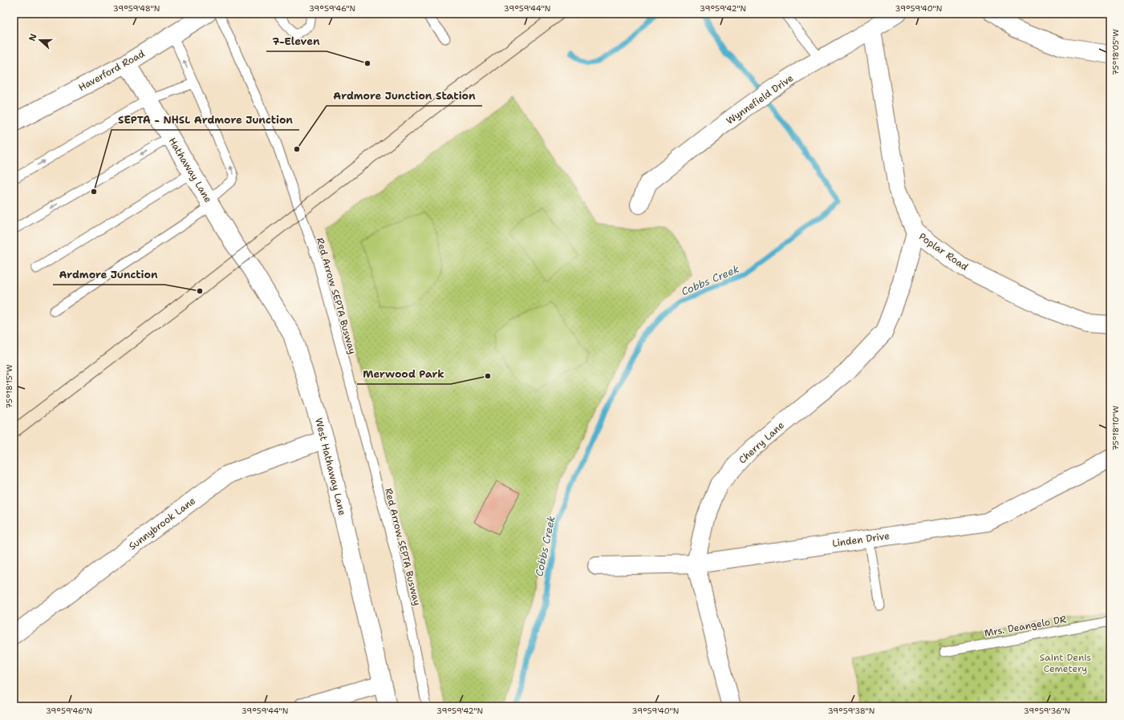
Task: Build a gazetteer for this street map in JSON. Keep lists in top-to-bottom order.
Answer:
{
  "streets": {
    "street": [
      "Haverford Road",
      "Wynnefield Drive",
      "Hathaway Lane",
      "Poplar Road",
      "Cherry Lane",
      "West Hathaway Lane",
      "Sunnybrook Lane",
      "Linden Drive"
    ],
    "lane": ["Red Arrow SEPTA Busway", "Mrs. Deangelo DR"]
  },
  "crossings": [
    ["Haverford Road", "Hathaway Lane"],
    ["Wynnefield Drive", "Poplar Road"],
    ["Hathaway Lane", "West Hathaway Lane"],
    ["Poplar Road", "Cherry Lane"],
    ["Cherry Lane", "Linden Drive"],
    ["West Hathaway Lane", "Sunnybrook Lane"]
  ],
  "water": ["Cobbs Creek"],
  "parks": ["Saint Denis Cemetery"],
  "places": [
    "7-Eleven",
    "Ardmore Junction Station",
    "SEPTA - NHSL Ardmore Junction",
    "Ardmore Junction",
    "Merwood Park"
  ],
  "north": "left",
  "coordinates": [
    "39°59'48\"N",
    "39°59'46\"N",
    "39°59'44\"N",
    "39°59'42\"N",
    "39°59'40\"N",
    "75°18'05\"W",
    "75°18'15\"W",
    "75°18'10\"W",
    "39°59'38\"N",
    "39°59'36\"N"
  ]
}
